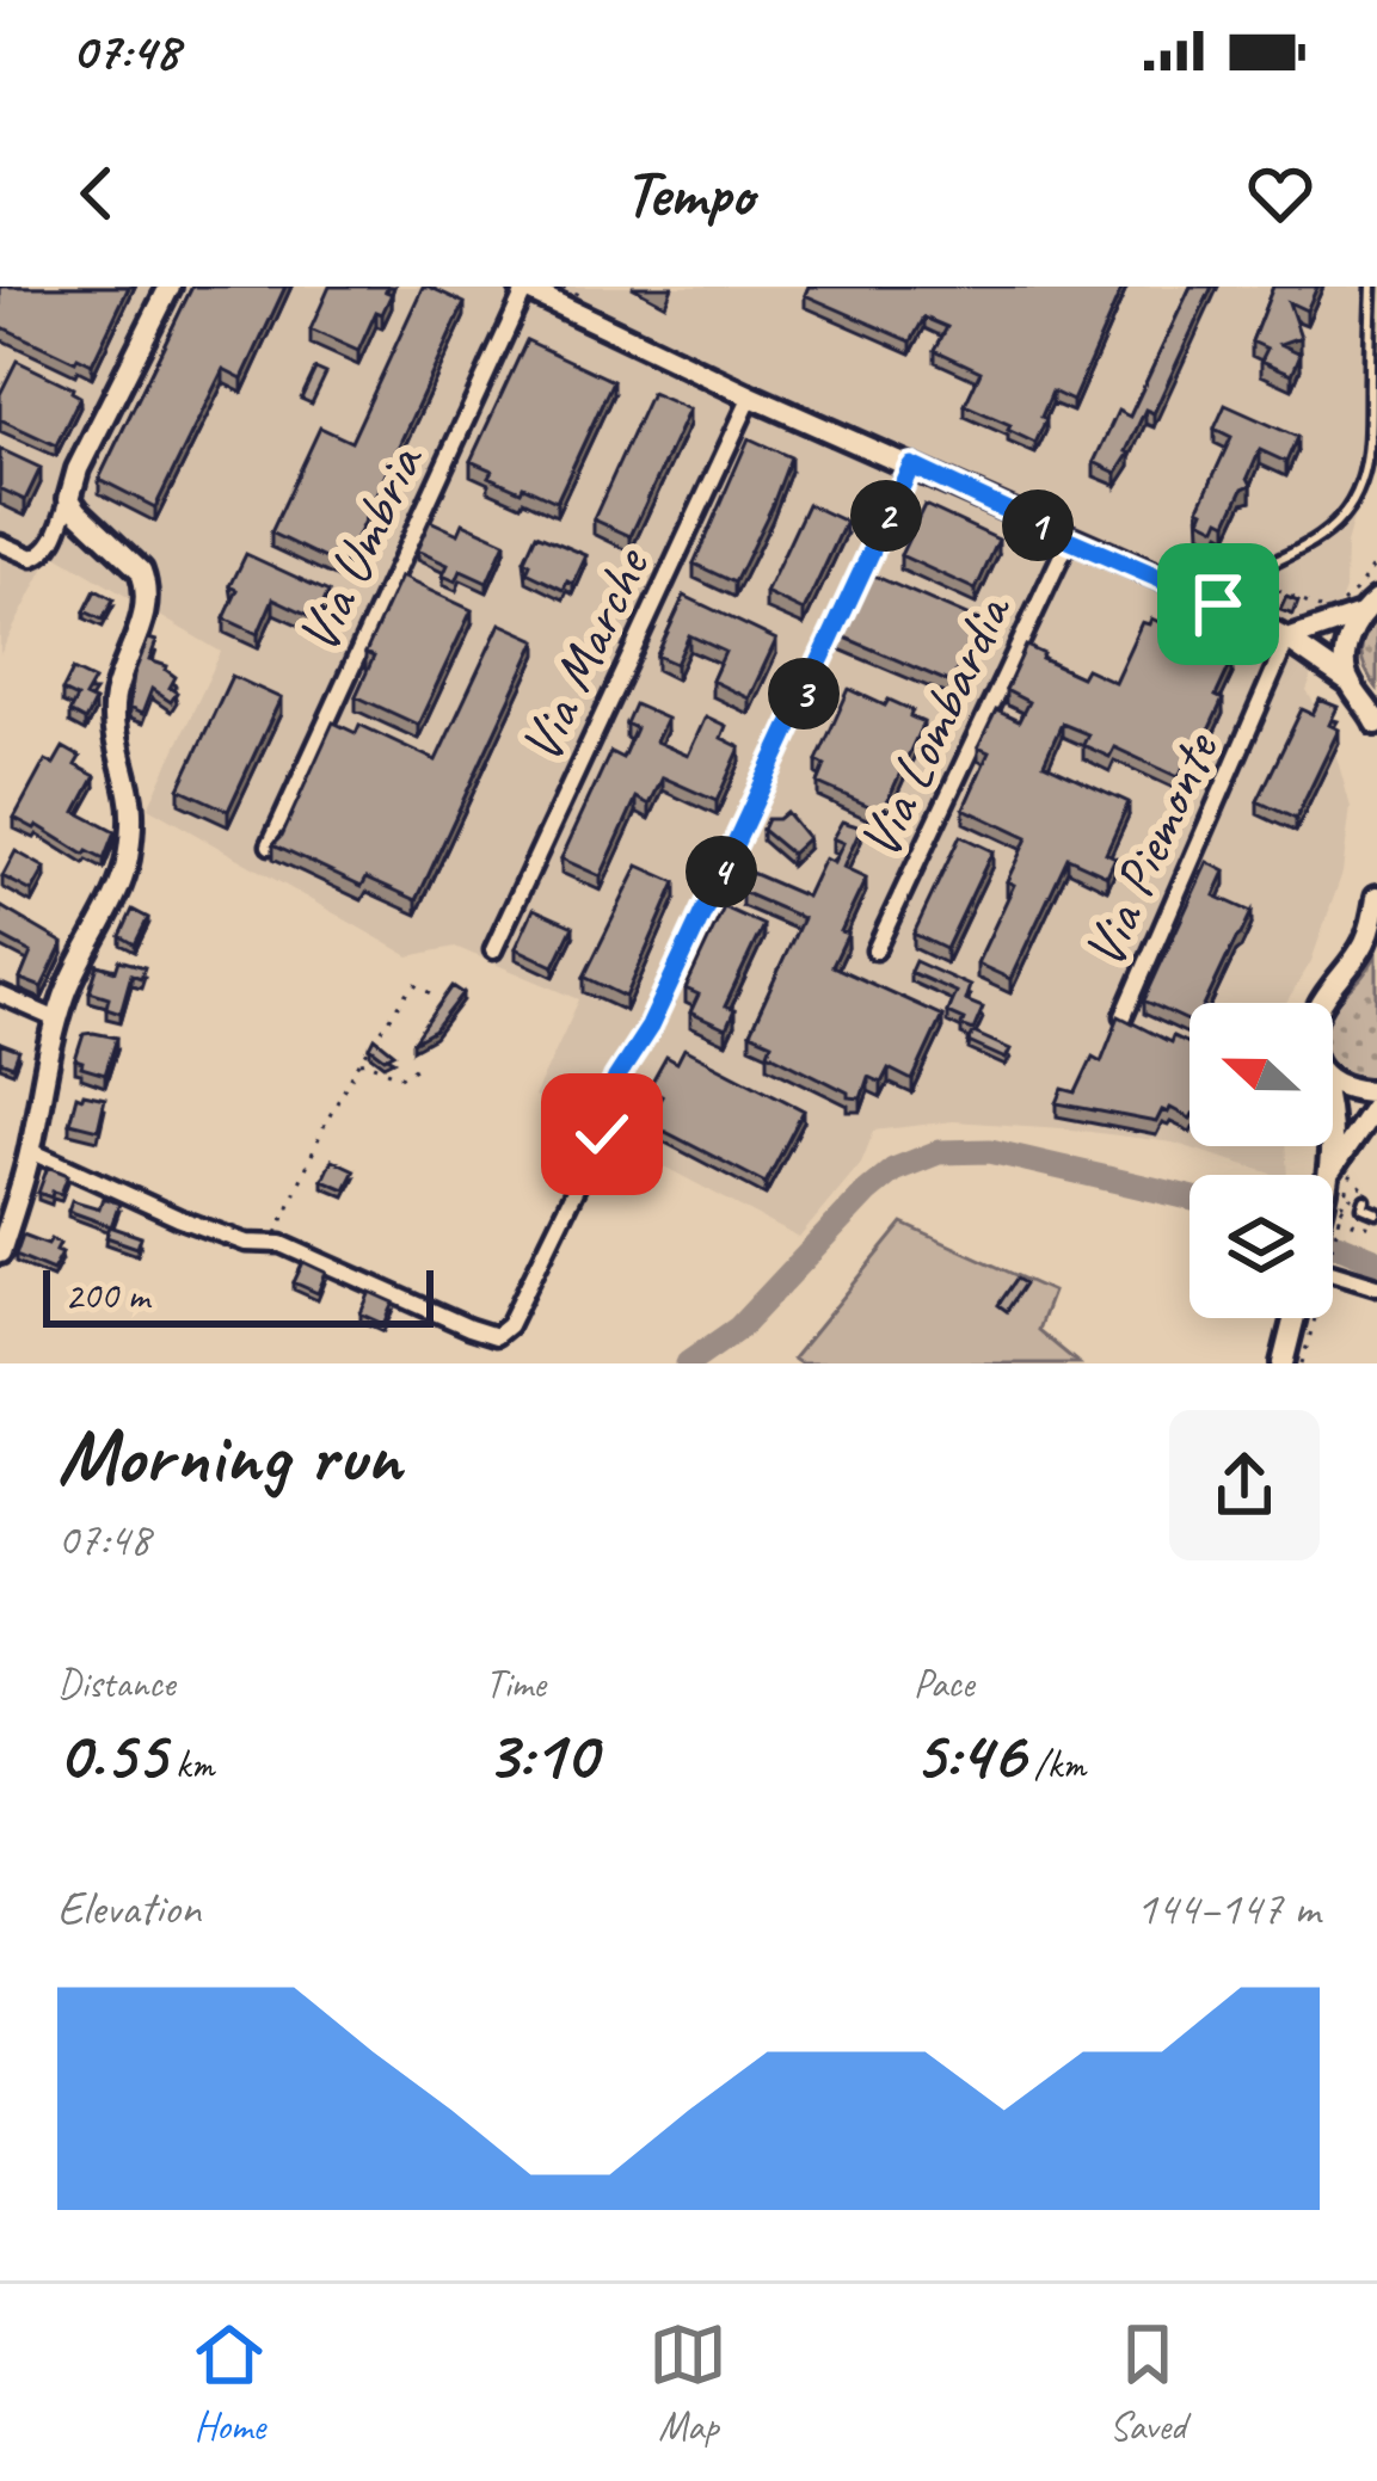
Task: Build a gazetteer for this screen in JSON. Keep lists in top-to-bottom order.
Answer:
{
  "streets": {
    "street": [
      "Via Umbria",
      "Via Marche",
      "Via Lombardia",
      "Via Piemonte"
    ]
  },
  "scale_bar": "200 m",
  "north": "left",
  "page": {
    "status": "07:48",
    "header": "Tempo",
    "pins": [
      "2",
      "1",
      "3",
      "4"
    ],
    "scale": "200 m",
    "heading": ["Morning run", "07:48"],
    "stats": [
      ["Distance", "0.55 km"],
      ["Time", "3:10"],
      ["Pace", "5:46 /km"]
    ],
    "chart": ["Elevation", "144–147 m"],
    "tabs": ["Home", "Map", "Saved"]
  }
}
